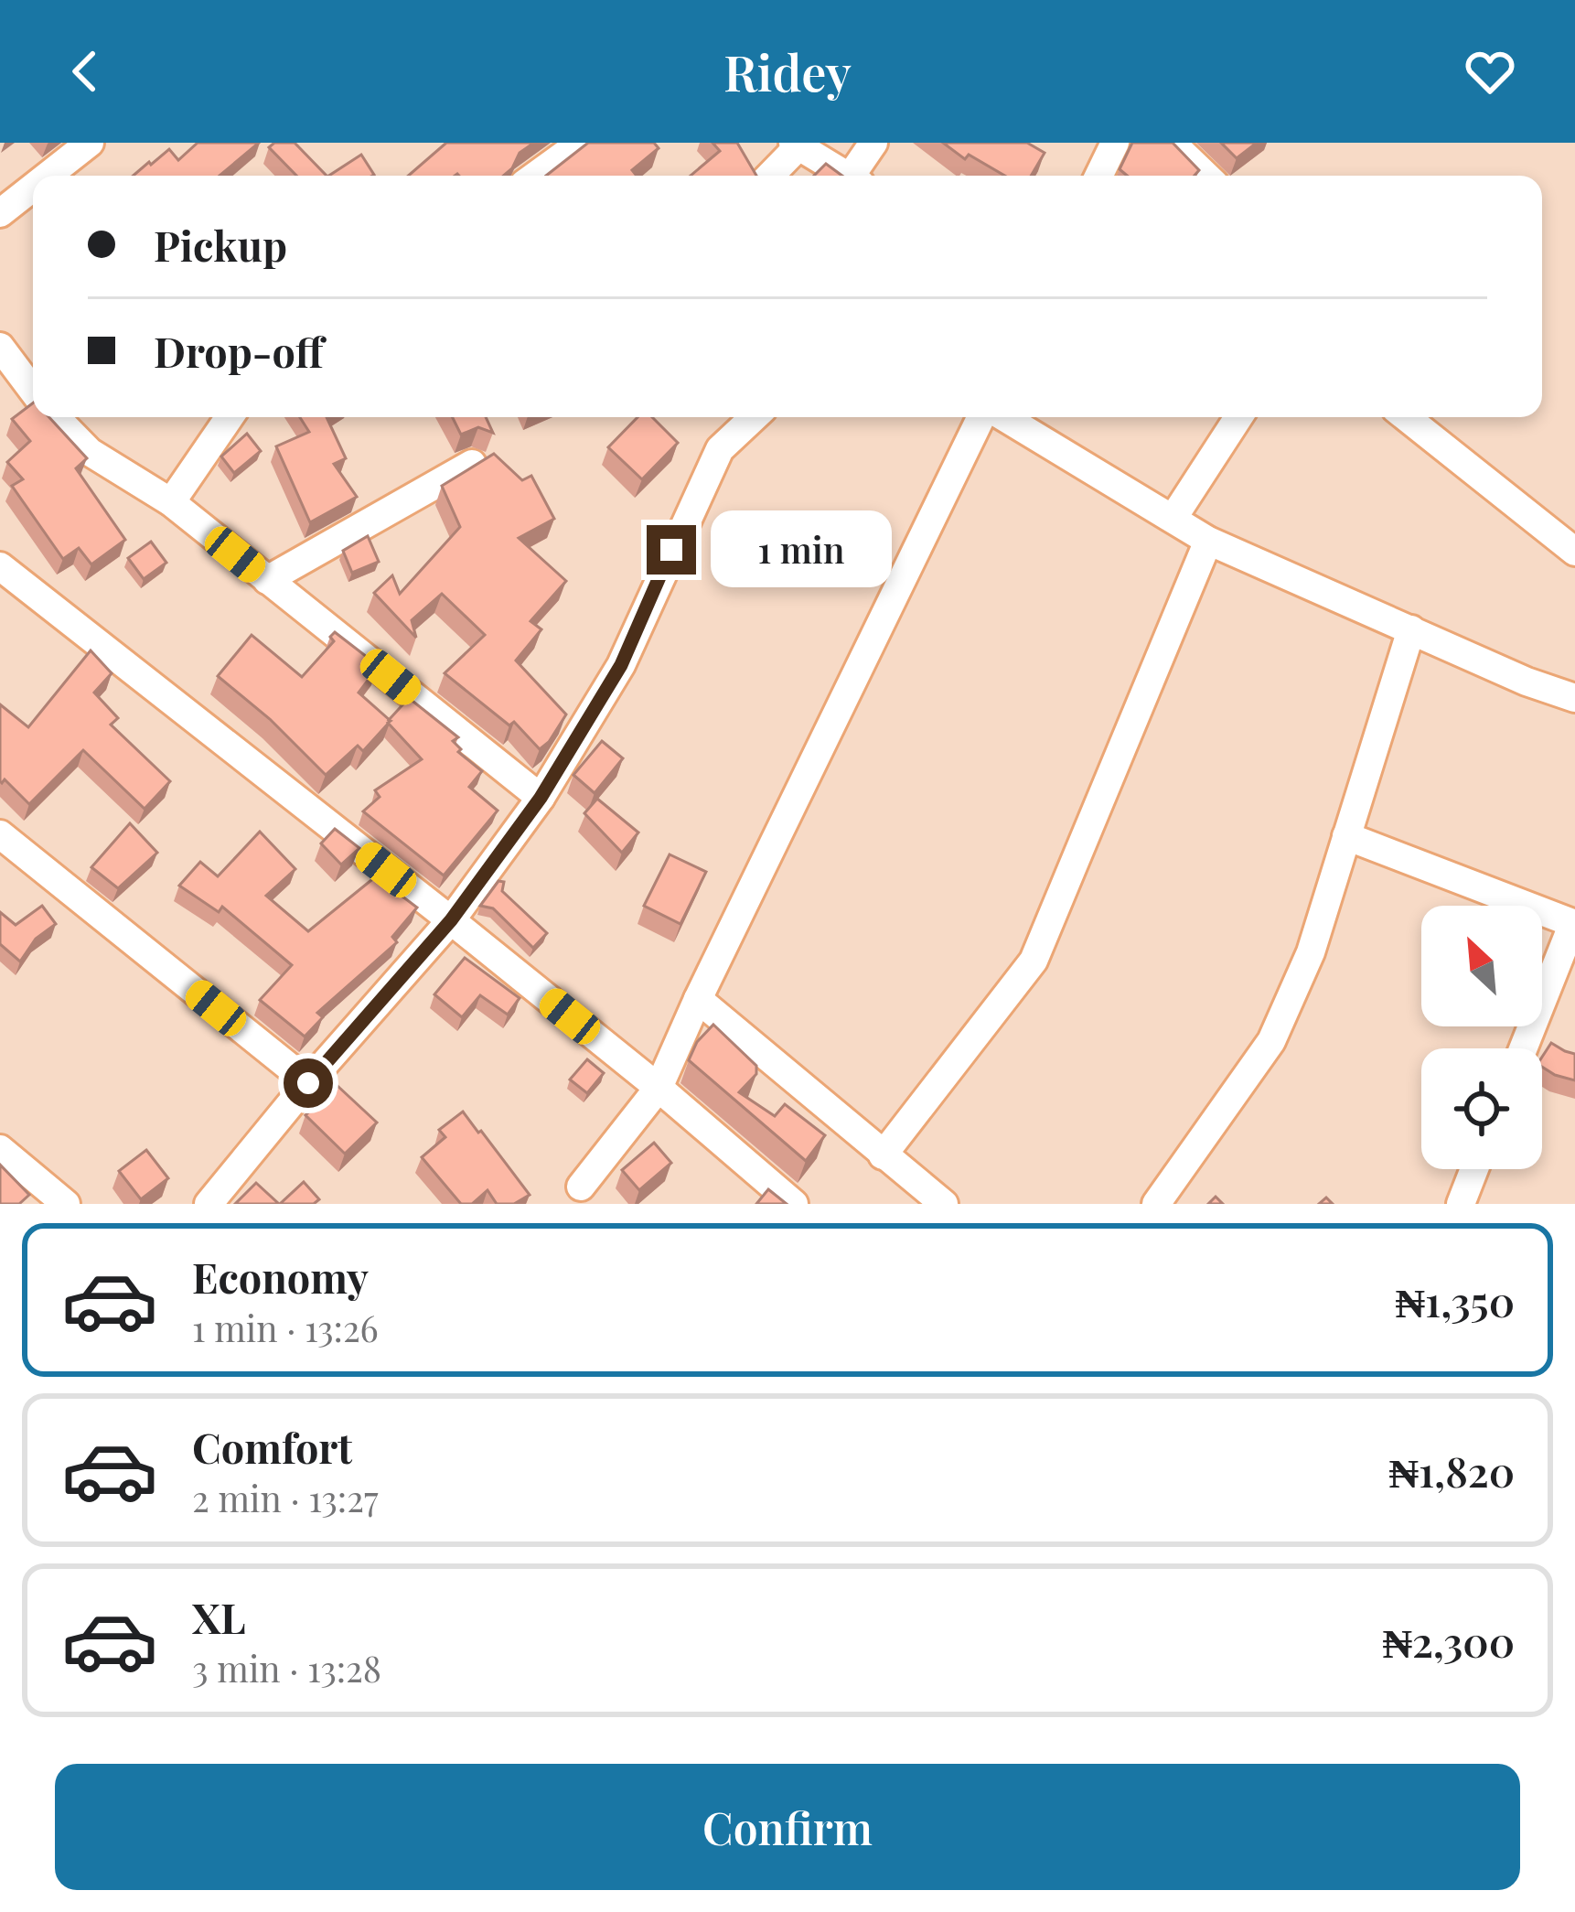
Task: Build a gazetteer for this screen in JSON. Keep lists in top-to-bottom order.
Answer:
{
  "north": "top left",
  "page": {
    "header": "Ridey",
    "banner": ["Pickup", "Drop-off"],
    "bubble": "1 min",
    "list": [
      {
        "name": "Economy",
        "note": "1 min · 13:26",
        "value": "₦1,350"
      },
      {
        "name": "Comfort",
        "note": "2 min · 13:27",
        "value": "₦1,820"
      },
      {
        "name": "XL",
        "note": "3 min · 13:28",
        "value": "₦2,300"
      }
    ],
    "buttons": "Confirm"
  }
}
